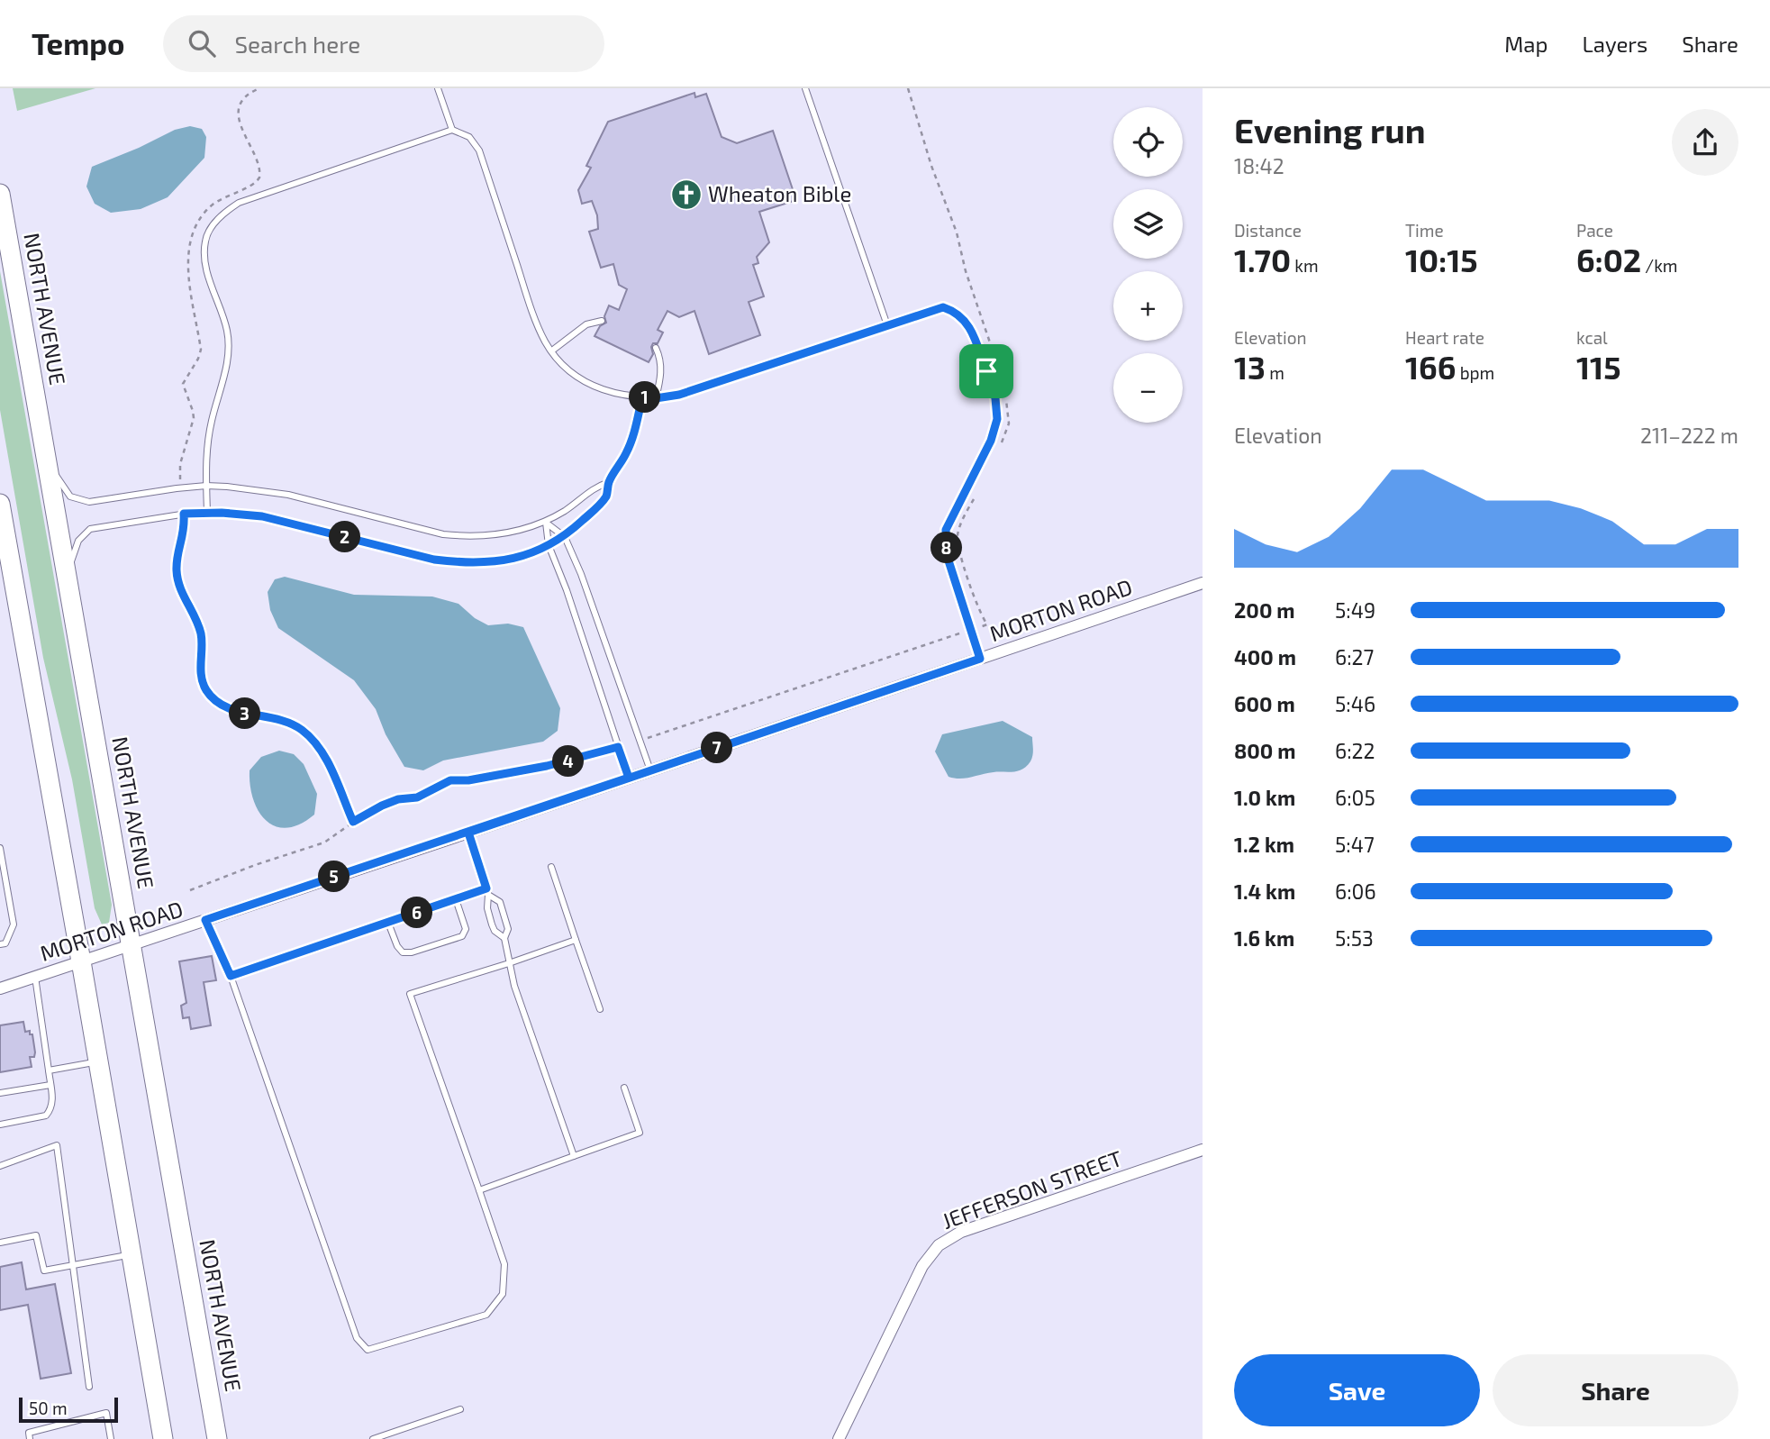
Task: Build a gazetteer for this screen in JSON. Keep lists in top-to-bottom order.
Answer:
{
  "streets": {
    "main road": ["NORTH AVENUE"],
    "street": ["MORTON ROAD", "JEFFERSON STREET"]
  },
  "crossings": [
    ["NORTH AVENUE", "MORTON ROAD"]
  ],
  "places": {
    "church": ["Wheaton Bible"]
  },
  "scale_bar": "50 m",
  "page": {
    "header": "Tempo",
    "search": "Search here",
    "nav": ["Map", "Layers", "Share"],
    "heading": ["Evening run", "18:42"],
    "map_buttons": ["+", "−"],
    "stats": [
      ["Distance", "1.70 km"],
      ["Time", "10:15"],
      ["Pace", "6:02 /km"],
      ["Elevation", "13 m"],
      ["Heart rate", "166 bpm"],
      ["kcal", "115"]
    ],
    "pins": [
      "1",
      "2",
      "8",
      "3",
      "7",
      "4",
      "5",
      "6"
    ],
    "chart": ["Elevation", "211–222 m"],
    "list": [
      {
        "name": "200 m",
        "note": "5:49"
      },
      {
        "name": "400 m",
        "note": "6:27"
      },
      {
        "name": "600 m",
        "note": "5:46"
      },
      {
        "name": "800 m",
        "note": "6:22"
      },
      {
        "name": "1.0 km",
        "note": "6:05"
      },
      {
        "name": "1.2 km",
        "note": "5:47"
      },
      {
        "name": "1.4 km",
        "note": "6:06"
      },
      {
        "name": "1.6 km",
        "note": "5:53"
      }
    ],
    "buttons": ["Save", "Share"],
    "scale": "50 m"
  }
}
